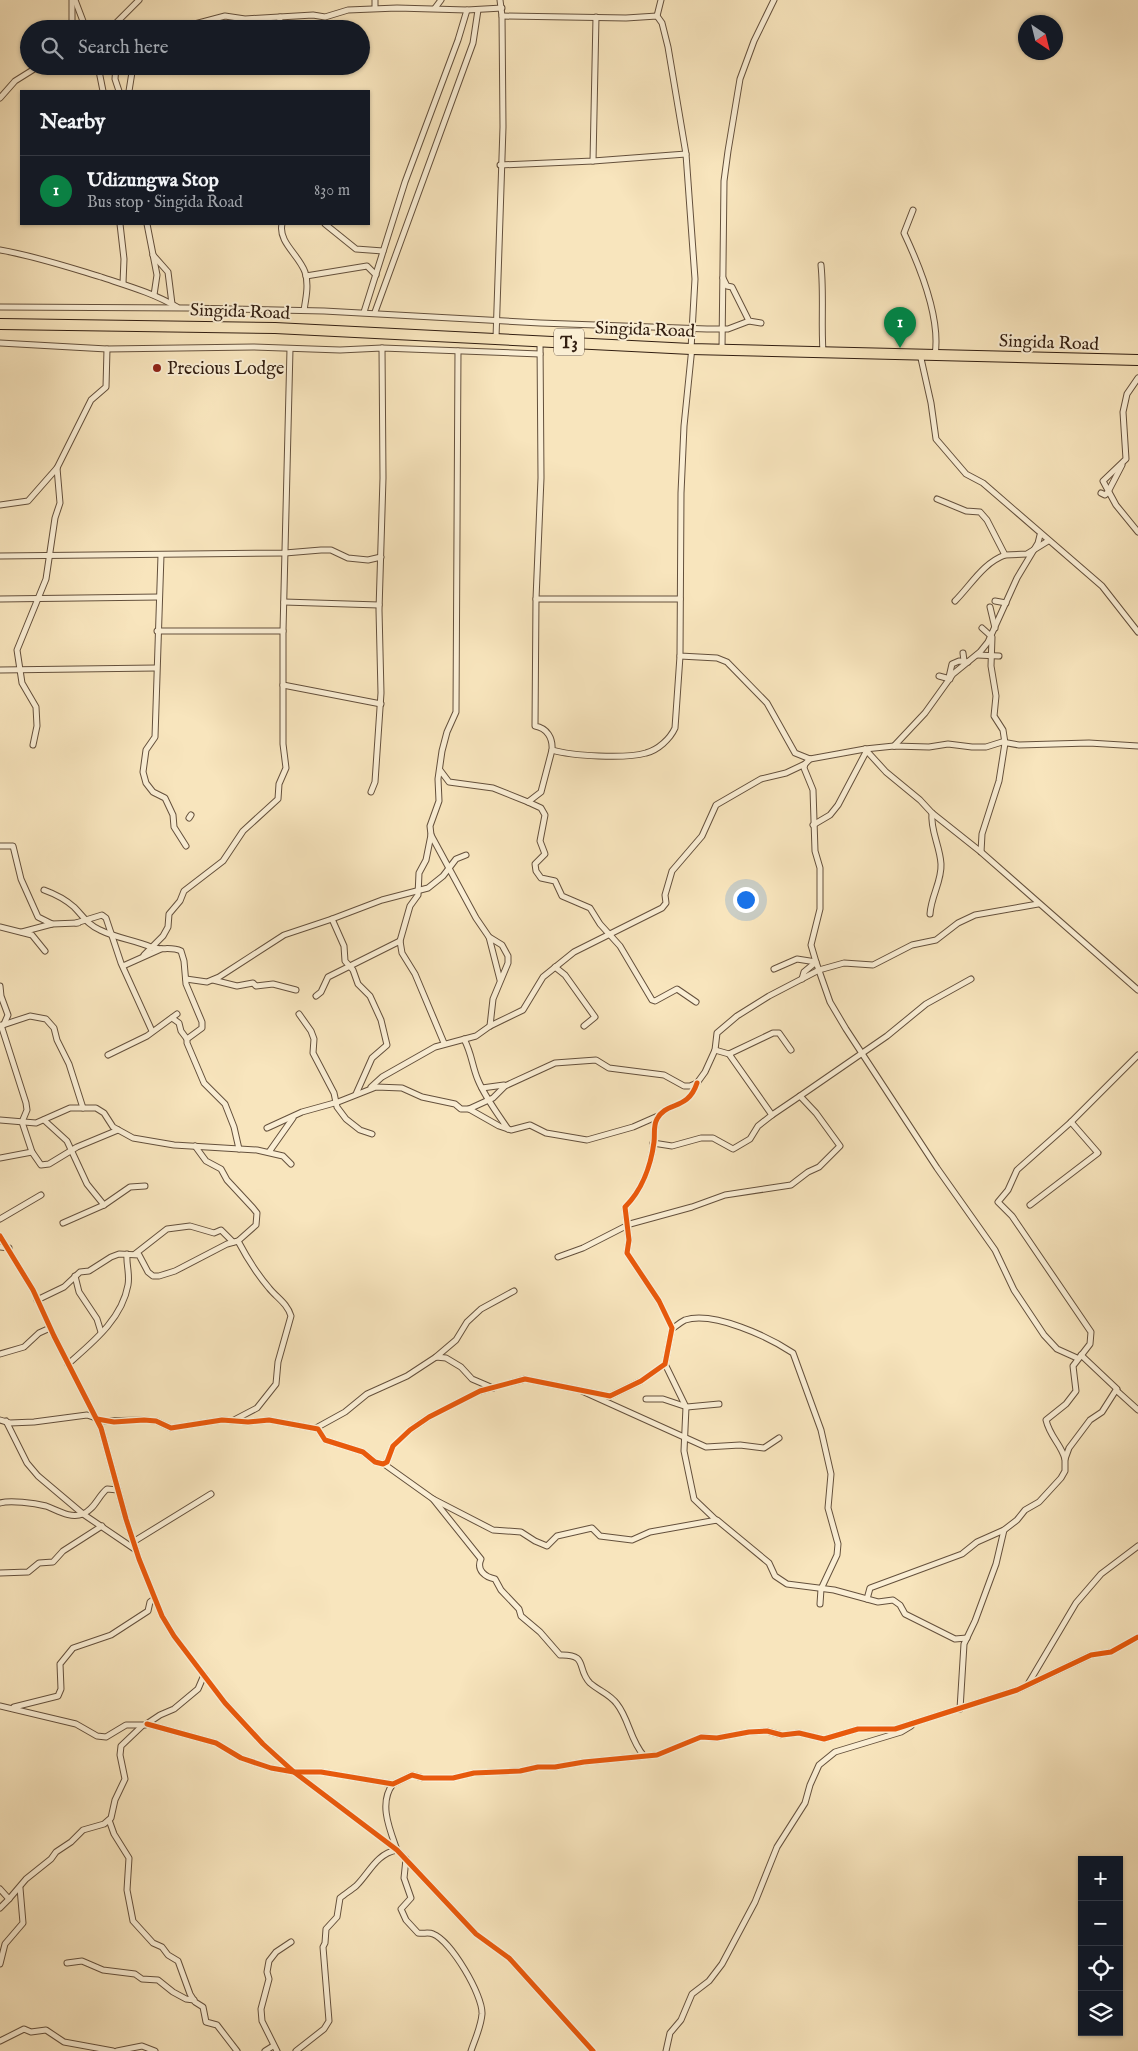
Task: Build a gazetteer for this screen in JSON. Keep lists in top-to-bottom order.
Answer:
{
  "streets": {
    "highway": ["Singida Road", "T3"]
  },
  "places": ["Precious Lodge"],
  "north": "bottom right",
  "page": {
    "search": "Search here",
    "heading": "Nearby",
    "list": [
      {
        "mark": "1",
        "name": "Udizungwa Stop",
        "note": "Bus stop · Singida Road",
        "value": "830 m"
      }
    ],
    "pins": "1",
    "map_buttons": ["+", "−"]
  }
}
